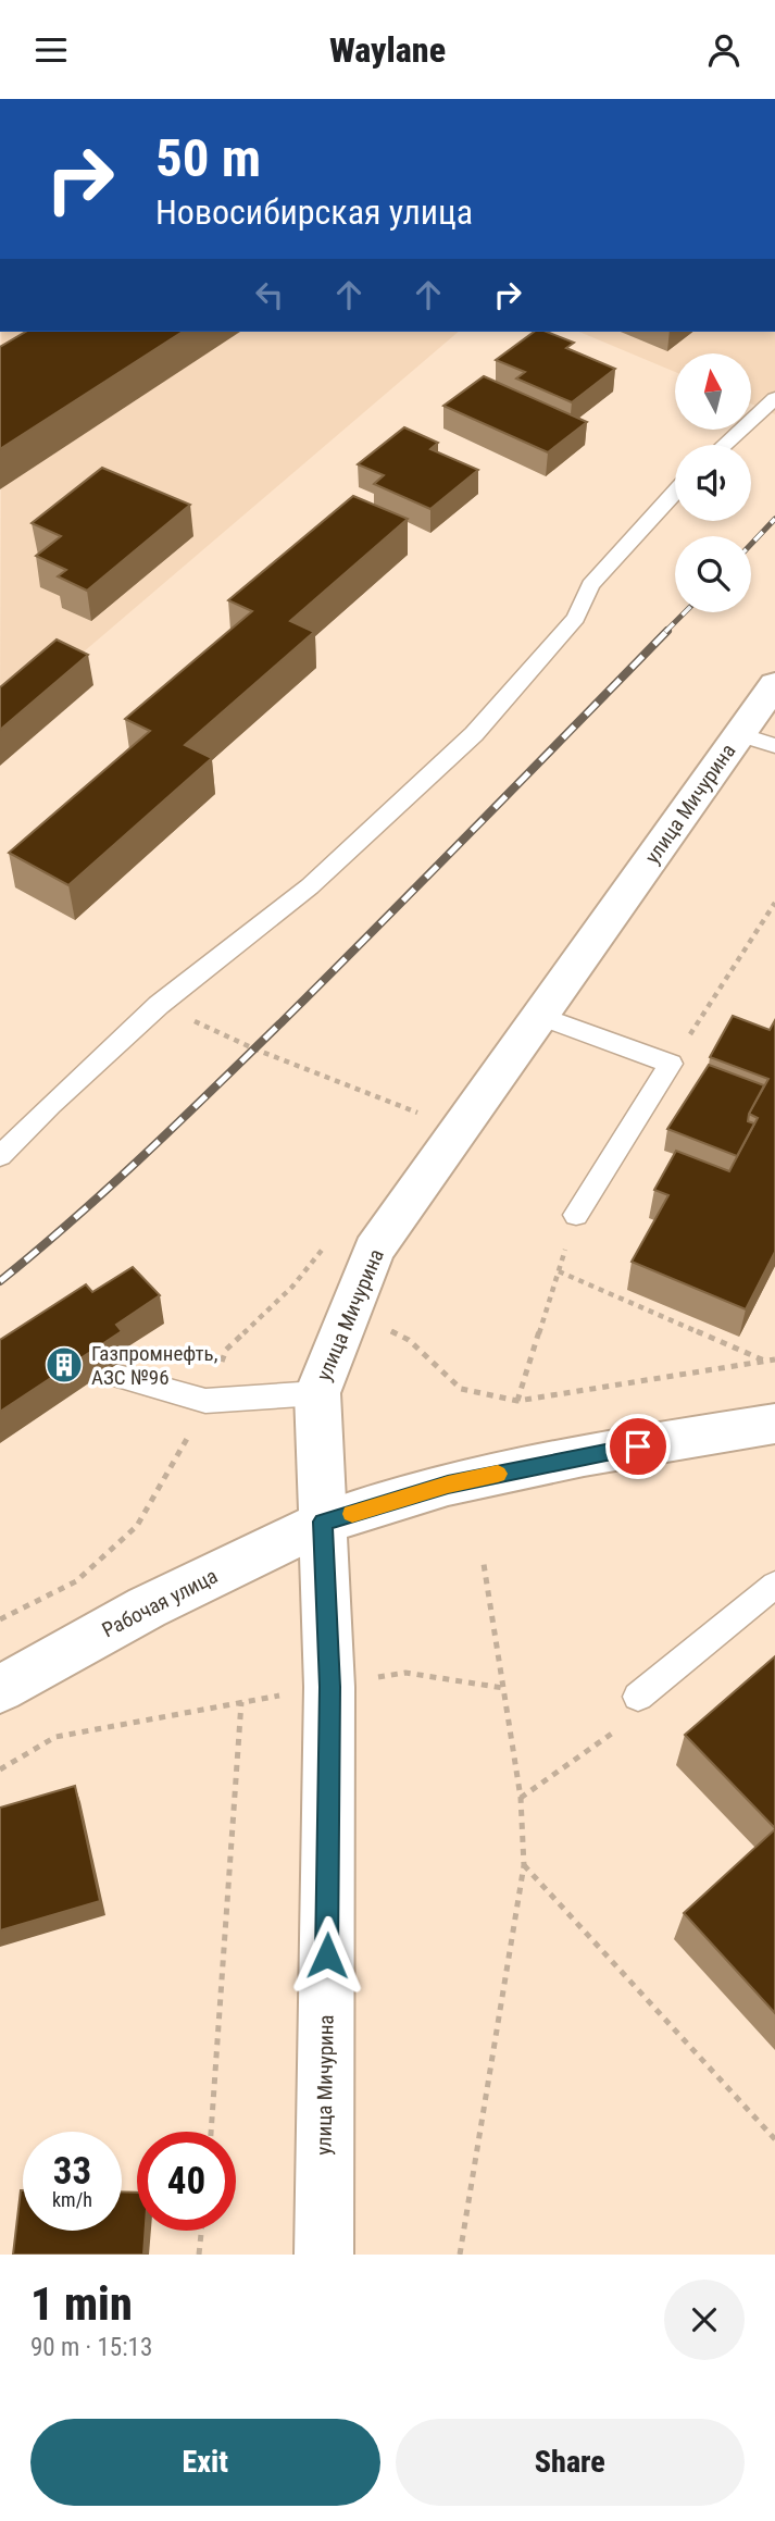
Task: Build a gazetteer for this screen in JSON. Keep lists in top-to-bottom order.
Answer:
{
  "streets": {
    "main road": ["улица Мичурина", "Рабочая улица"]
  },
  "crossings": [
    ["улица Мичурина", "Рабочая улица"]
  ],
  "places": {
    "building": ["Газпромнефть, АЗС №96"]
  },
  "north": "top",
  "page": {
    "header": "Waylane",
    "turn": ["50 m", "Новосибирская улица"],
    "speed": "33 km/h",
    "limit": "40",
    "heading": ["1 min", "90 m · 15:13"],
    "buttons": ["Exit", "Share"]
  }
}
